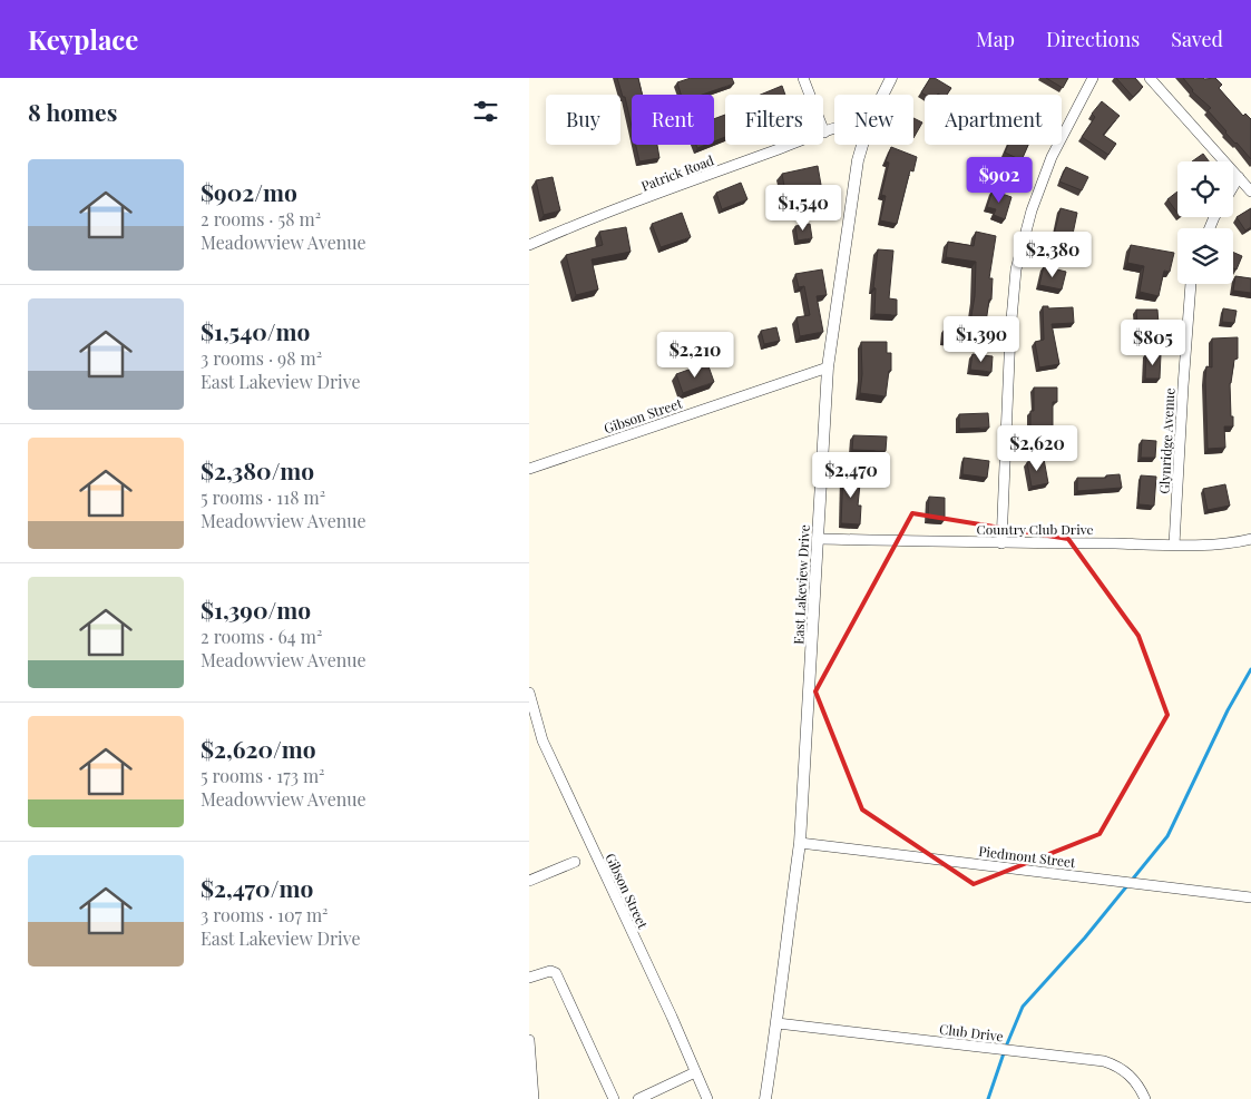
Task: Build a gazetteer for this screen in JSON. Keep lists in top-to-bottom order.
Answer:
{
  "streets": {
    "street": [
      "Patrick Road",
      "Gibson Street",
      "Glynridge Avenue",
      "Country Club Drive",
      "East Lakeview Drive",
      "Piedmont Street",
      "Club Drive"
    ]
  },
  "crossings": [
    ["Gibson Street", "East Lakeview Drive"],
    ["Glynridge Avenue", "Country Club Drive"],
    ["Country Club Drive", "East Lakeview Drive"],
    ["East Lakeview Drive", "Piedmont Street"],
    ["East Lakeview Drive", "Club Drive"]
  ],
  "page": {
    "header": "Keyplace",
    "nav": ["Map", "Directions", "Saved"],
    "heading": "8 homes",
    "chip": [
      "Buy",
      "Rent",
      "Filters",
      "New",
      "Apartment"
    ],
    "list": [
      {
        "name": "$902/mo",
        "note": "2 rooms · 58 m² · Meadowview Avenue"
      },
      {
        "name": "$1,540/mo",
        "note": "3 rooms · 98 m² · East Lakeview Drive"
      },
      {
        "name": "$2,380/mo",
        "note": "5 rooms · 118 m² · Meadowview Avenue"
      },
      {
        "name": "$1,390/mo",
        "note": "2 rooms · 64 m² · Meadowview Avenue"
      },
      {
        "name": "$2,620/mo",
        "note": "5 rooms · 173 m² · Meadowview Avenue"
      },
      {
        "name": "$2,470/mo",
        "note": "3 rooms · 107 m² · East Lakeview Drive"
      }
    ],
    "price": [
      "$902",
      "$1,540",
      "$2,380",
      "$1,390",
      "$805",
      "$2,210",
      "$2,620",
      "$2,470"
    ]
  }
}
